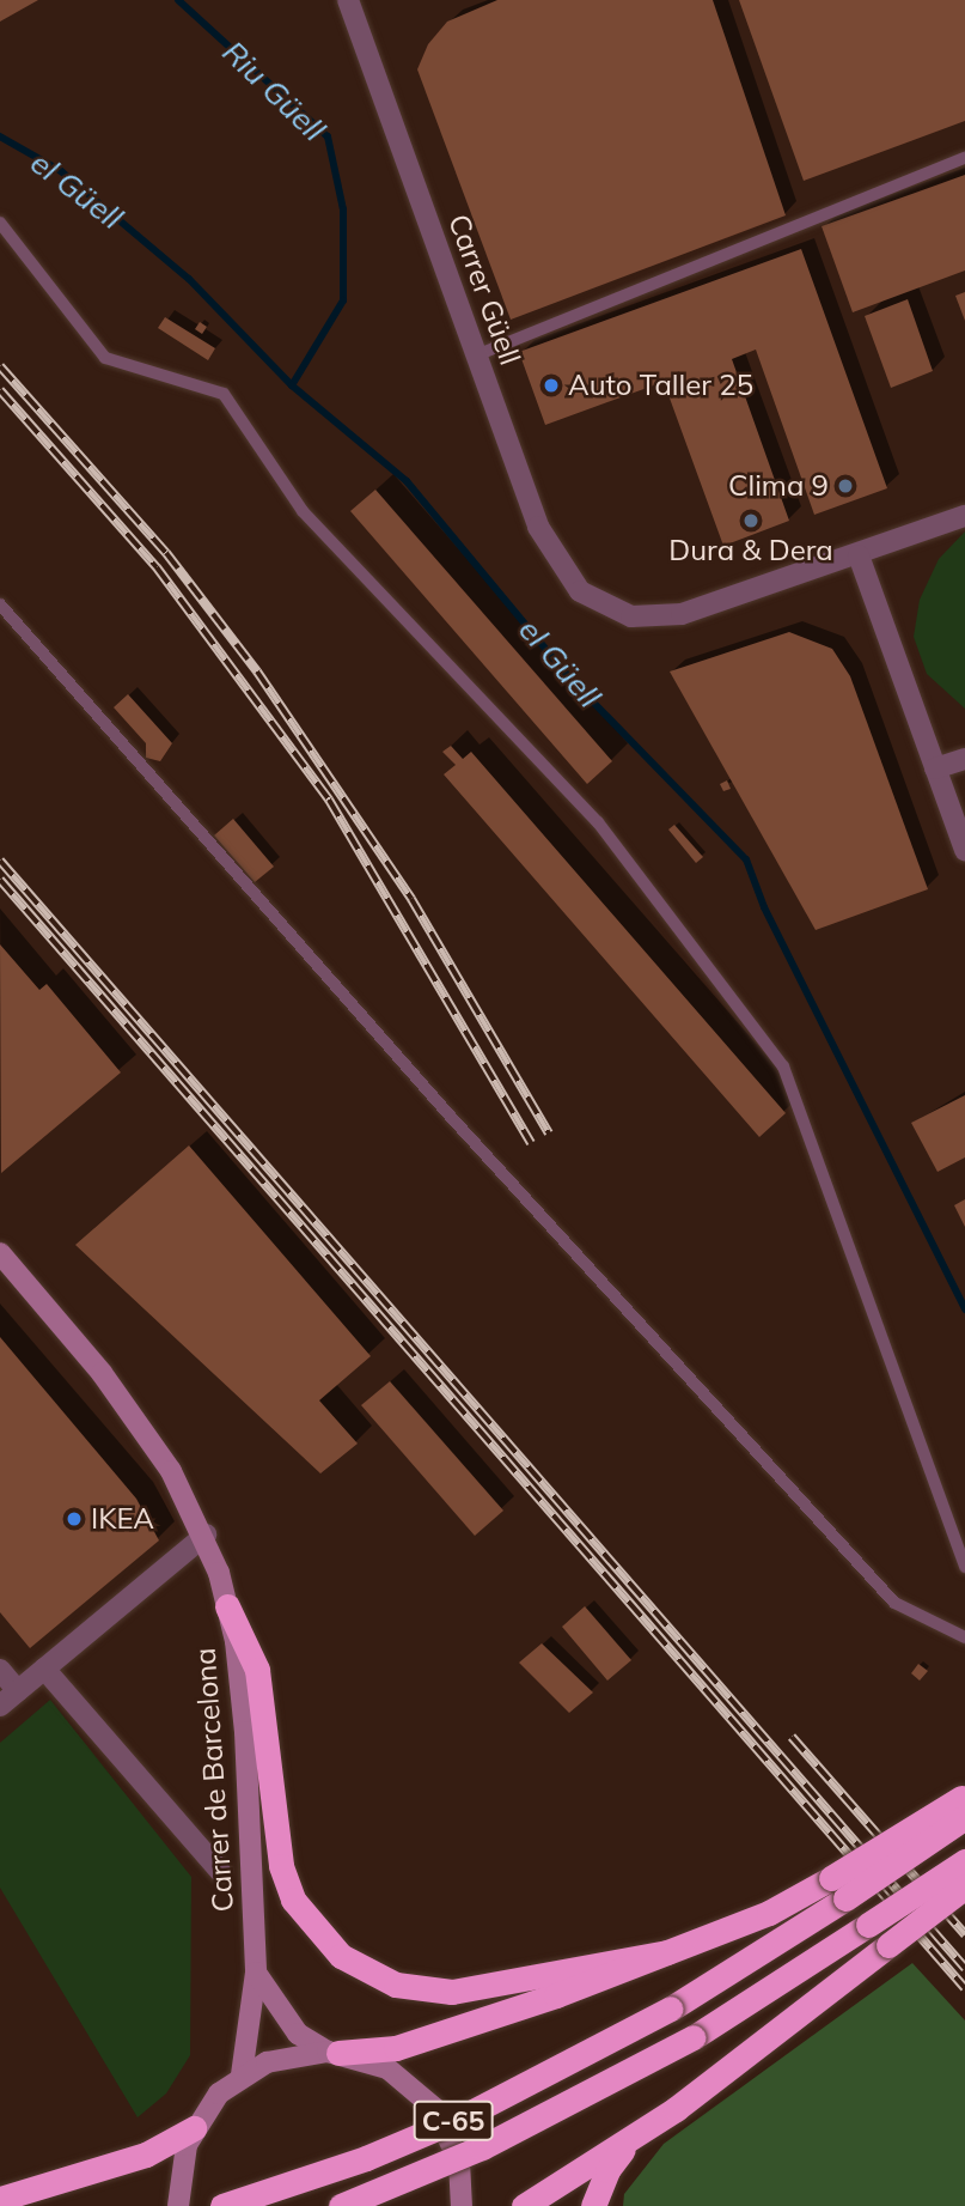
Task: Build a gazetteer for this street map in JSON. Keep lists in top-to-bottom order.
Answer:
{
  "streets": {
    "highway": ["C-65"],
    "main road": ["Carrer de Barcelona"],
    "street": ["Carrer Güell"]
  },
  "water": ["Riu Güell", "el Güell"],
  "places": [
    "Auto Taller 25",
    "Clima 9",
    "Dura & Dera",
    "IKEA"
  ]
}
